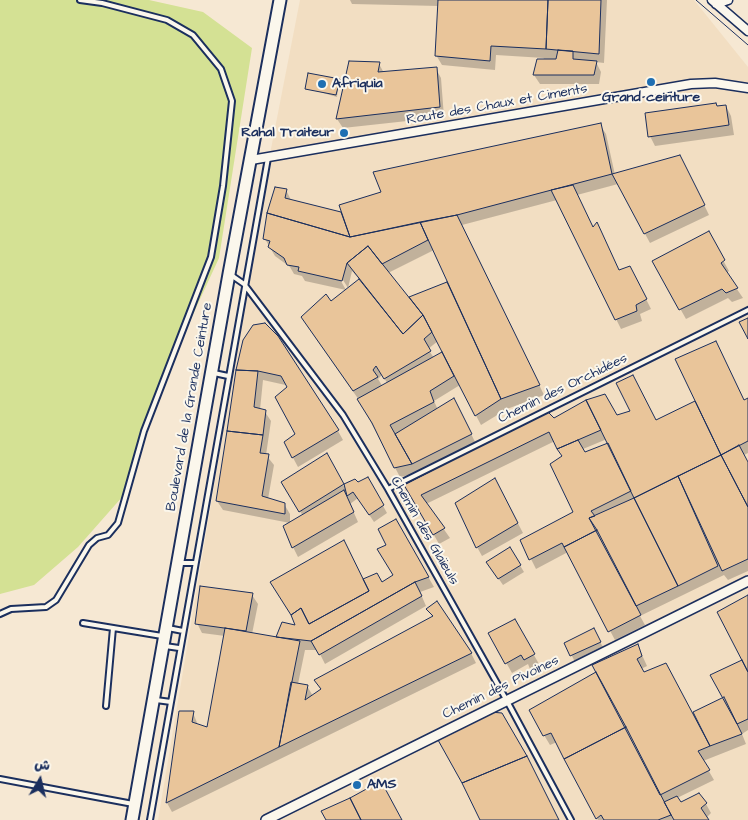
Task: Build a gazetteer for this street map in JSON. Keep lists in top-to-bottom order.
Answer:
{
  "streets": {
    "main road": ["Boulevard de la Grande Ceinture"],
    "street": ["Route des Chaux et Ciments", "Chemin des Pivoines"],
    "lane": ["Chemin des Orchidées", "Chemin des Glaïeuls"]
  },
  "crossings": [
    ["Route des Chaux et Ciments", "Boulevard de la Grande Ceinture"],
    ["Chemin des Orchidées", "Chemin des Glaïeuls"],
    ["Boulevard de la Grande Ceinture", "Chemin des Glaïeuls"],
    ["Chemin des Glaïeuls", "Chemin des Pivoines"]
  ],
  "places": [
    "Grand ceinture",
    "Afriquia",
    "Rahal Traiteur",
    "AMS"
  ],
  "north": "top"
}
